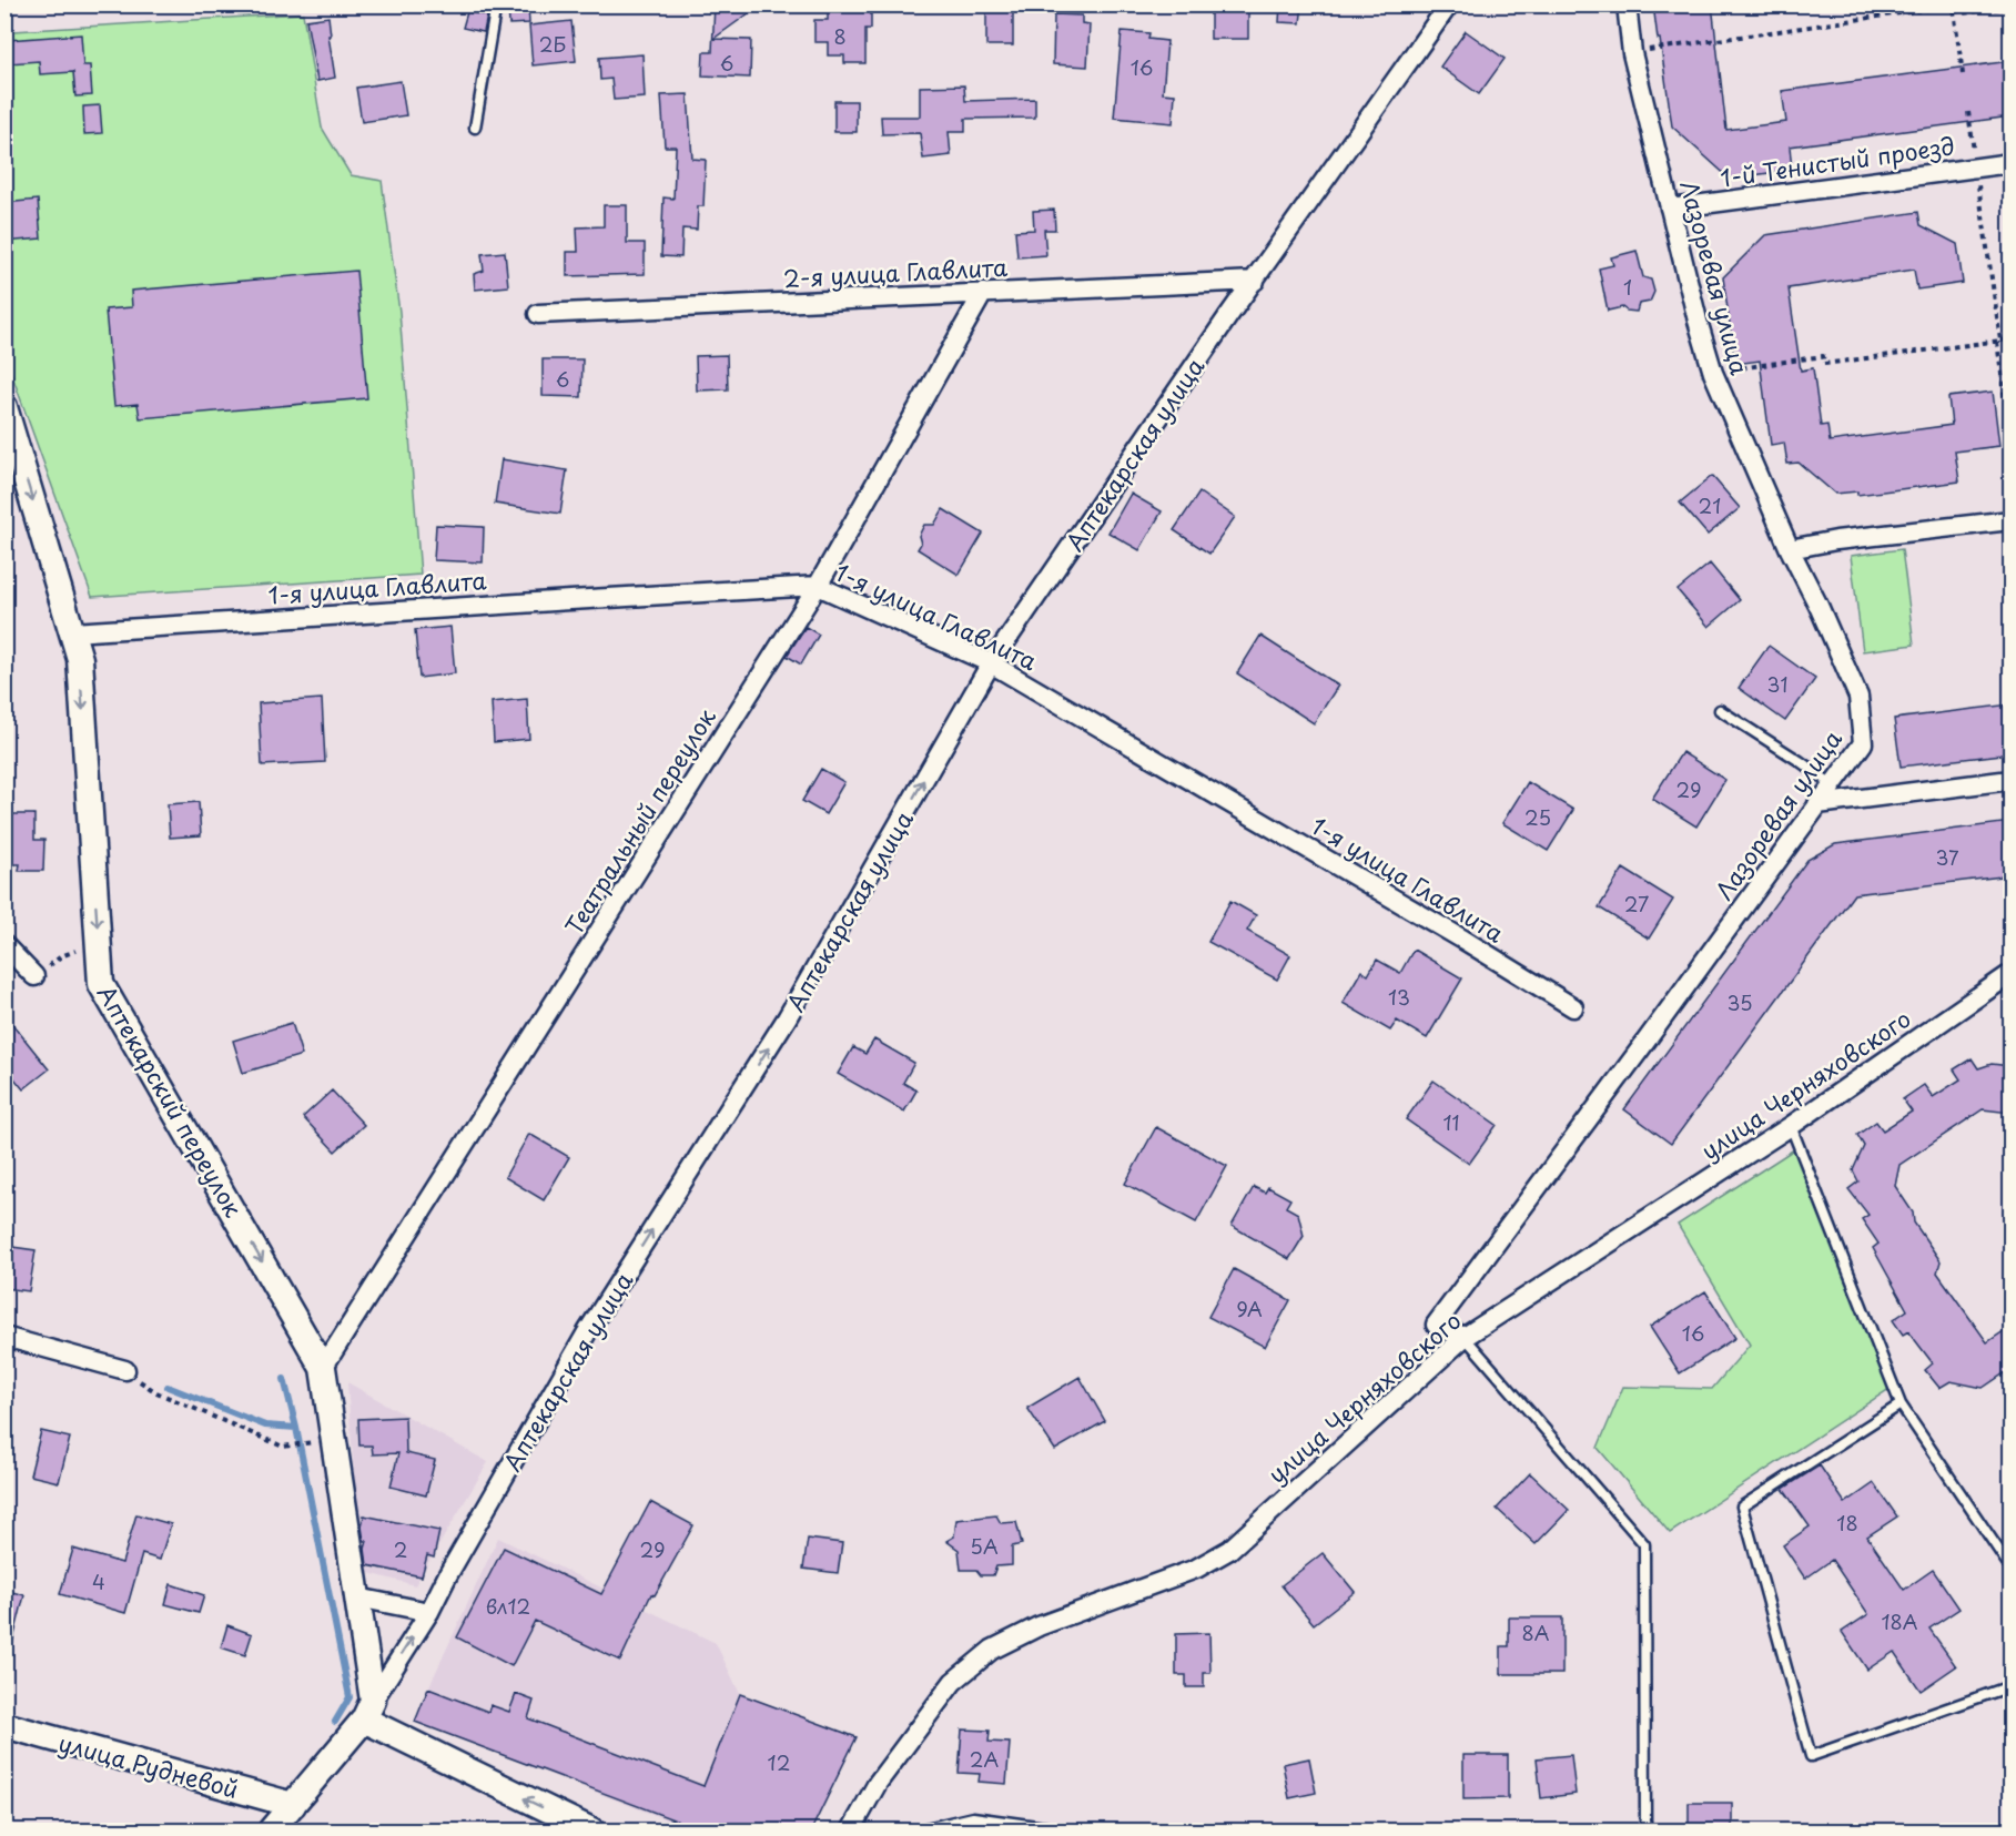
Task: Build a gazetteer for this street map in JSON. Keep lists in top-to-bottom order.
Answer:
{
  "streets": {
    "street": [
      "1-й Тенистый проезд",
      "2-я улица Главлита",
      "Лазоревая улица",
      "Аптекарская улица",
      "1-я улица Главлита",
      "Театральный переулок",
      "улица Черняховского",
      "Аптекарский переулок",
      "улица Рудневой"
    ]
  },
  "crossings": [
    ["1-й Тенистый проезд", "Лазоревая улица"],
    ["2-я улица Главлита", "Аптекарская улица"],
    ["2-я улица Главлита", "Театральный переулок"],
    ["Лазоревая улица", "улица Черняховского"],
    ["Аптекарская улица", "1-я улица Главлита"],
    ["Аптекарская улица", "Аптекарский переулок"],
    ["Аптекарская улица", "улица Рудневой"],
    ["1-я улица Главлита", "Театральный переулок"],
    ["1-я улица Главлита", "Аптекарский переулок"],
    ["Театральный переулок", "Аптекарский переулок"]
  ],
  "one_way": ["Аптекарская улица", "Аптекарский переулок"],
  "house_numbers": [
    "8",
    "2Б",
    "6",
    "16",
    "1",
    "6",
    "21",
    "31",
    "29",
    "25",
    "37",
    "27",
    "13",
    "35",
    "11",
    "9А",
    "16",
    "18",
    "5А",
    "2",
    "29",
    "4",
    "вл12",
    "18А",
    "8А",
    "2А",
    "12"
  ]
}
